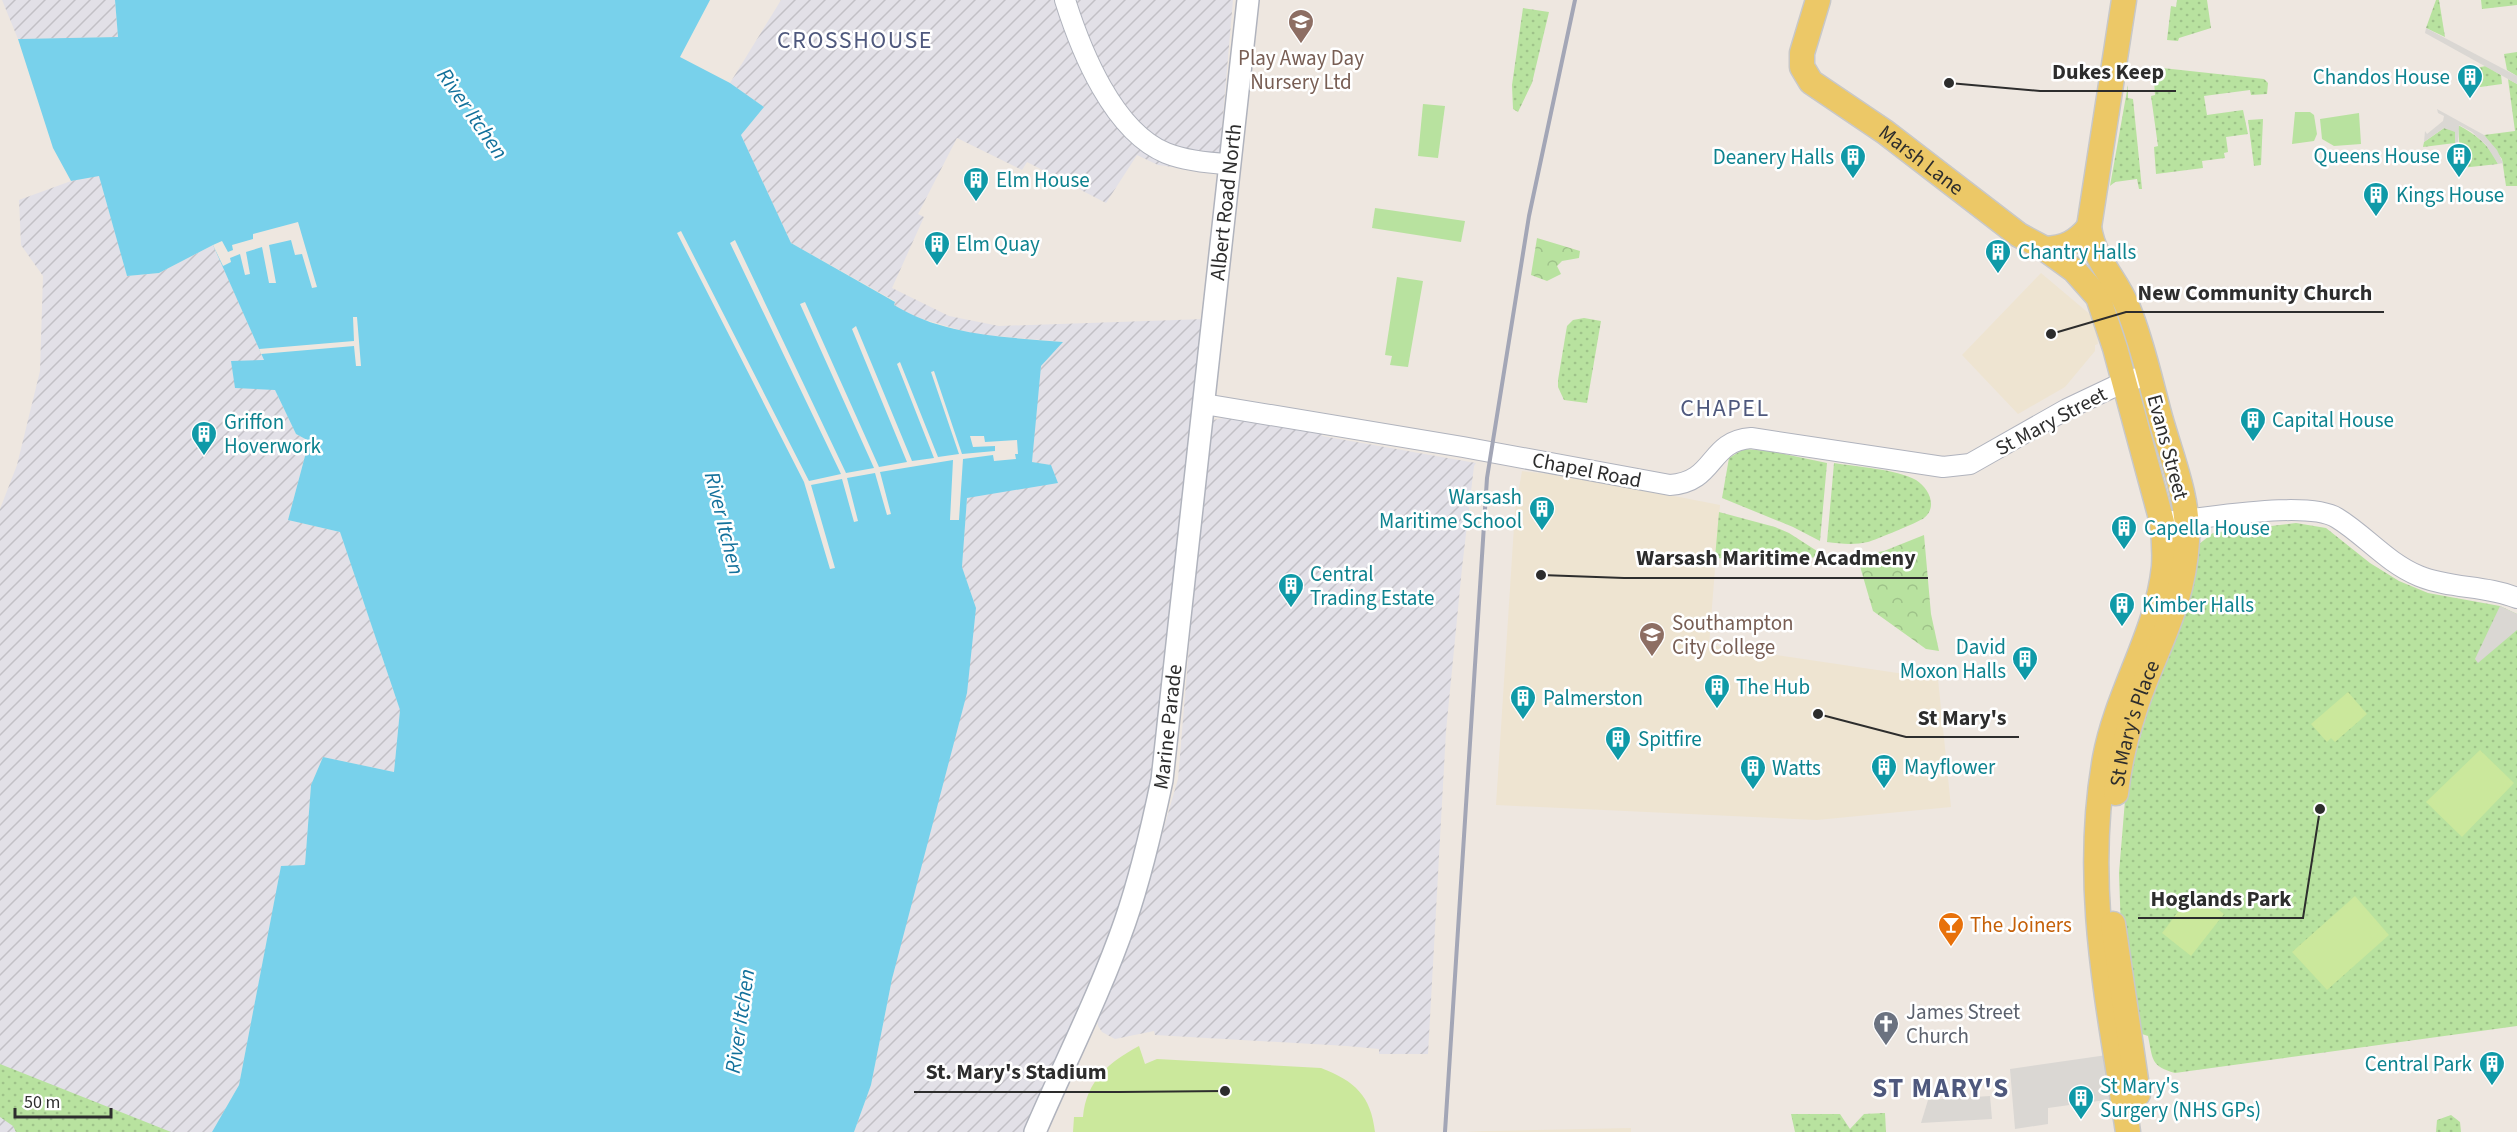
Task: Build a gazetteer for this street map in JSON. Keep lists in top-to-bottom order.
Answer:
{
  "streets": {
    "main road": [
      "Marsh Lane",
      "Albert Road North",
      "Evans Street",
      "St Mary's Place",
      "Marine Parade"
    ],
    "street": ["St Mary Street", "Chapel Road"]
  },
  "crossings": [
    ["Marsh Lane", "St Mary Street"],
    ["Marsh Lane", "Evans Street"],
    ["Albert Road North", "Chapel Road"],
    ["Albert Road North", "Marine Parade"],
    ["St Mary Street", "Evans Street"],
    ["St Mary Street", "Chapel Road"],
    ["Evans Street", "St Mary's Place"],
    ["Chapel Road", "Marine Parade"]
  ],
  "districts": ["CROSSHOUSE", "CHAPEL", "ST MARY'S"],
  "water": ["River Itchen"],
  "places": {
    "school or university": ["Play Away Day Nursery Ltd", "Southampton City College"],
    "other": [
      "Dukes Keep",
      "New Community Church",
      "Warsash Maritime Acadmeny",
      "St Mary's",
      "Hoglands Park",
      "St. Mary's Stadium"
    ],
    "building": [
      "Chandos House",
      "Queens House",
      "Deanery Halls",
      "Elm House",
      "Kings House",
      "Elm Quay",
      "Chantry Halls",
      "Capital House",
      "Griffon Hoverwork",
      "Warsash Maritime School",
      "Capella House",
      "Central Trading Estate",
      "Kimber Halls",
      "David Moxon Halls",
      "The Hub",
      "Palmerston",
      "Spitfire",
      "Mayflower",
      "Watts",
      "Central Park",
      "St Mary's Surgery (NHS GPs)"
    ],
    "bar": ["The Joiners"],
    "church": ["James Street Church"]
  },
  "scale_bar": "50 m"
}
